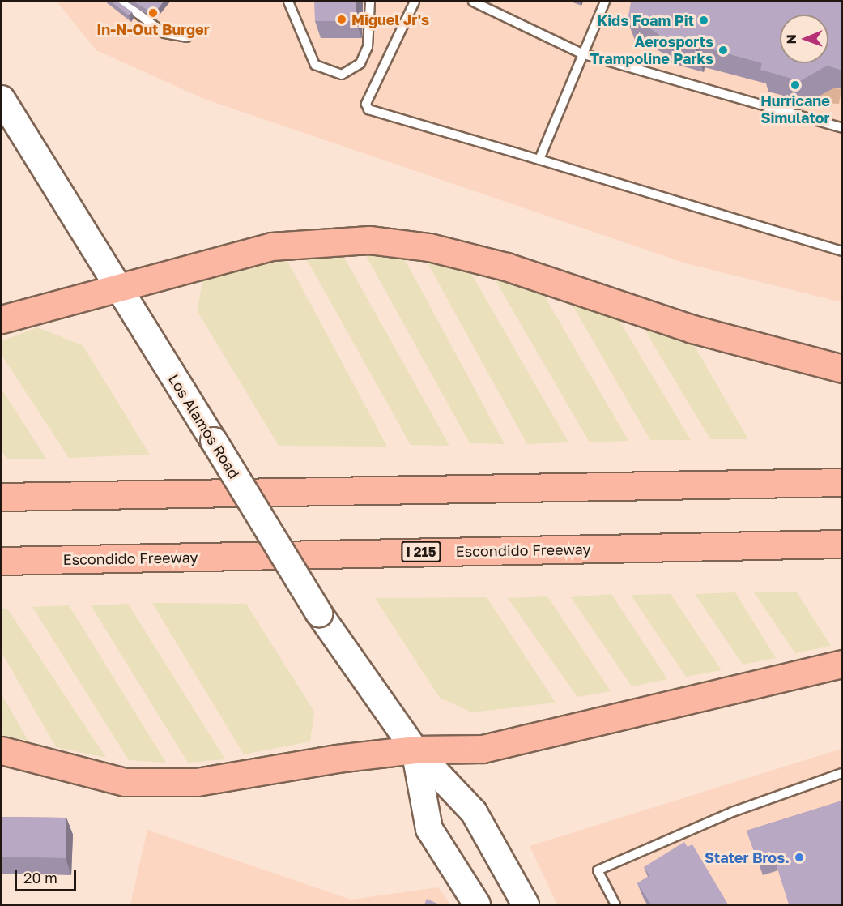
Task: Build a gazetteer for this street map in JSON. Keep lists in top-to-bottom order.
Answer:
{
  "streets": {
    "highway": ["Escondido Freeway", "I 215"],
    "main road": ["Los Alamos Road"]
  },
  "places": [
    "In-N-Out Burger",
    "Miguel Jr's",
    "Kids Foam Pit",
    "Aerosports Trampoline Parks",
    "Hurricane Simulator",
    "Stater Bros."
  ],
  "scale_bar": "20 m",
  "north": "left"
}
